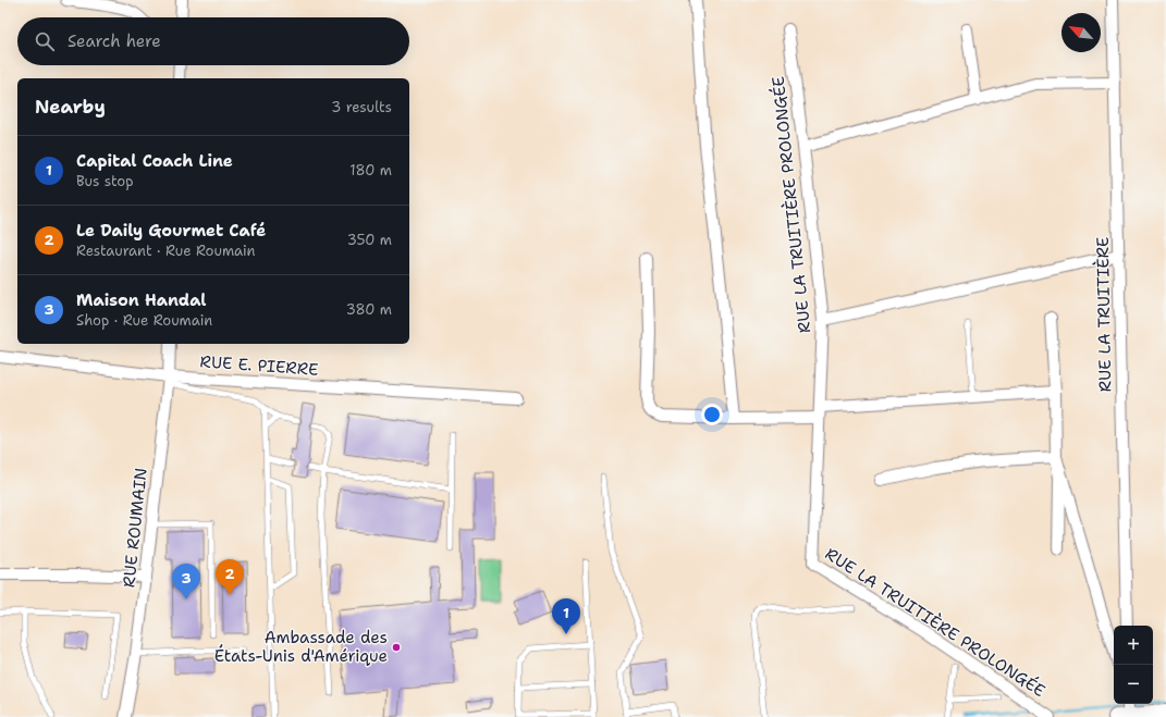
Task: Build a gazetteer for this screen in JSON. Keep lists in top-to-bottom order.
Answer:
{
  "streets": {
    "street": [
      "RUE LA TRUITIÈRE PROLONGÉE",
      "RUE LA TRUITIÈRE",
      "RUE E. PIERRE",
      "RUE ROUMAIN"
    ]
  },
  "crossings": [
    ["RUE E. PIERRE", "RUE ROUMAIN"]
  ],
  "places": ["Ambassade des États-Unis d'Amérique"],
  "north": "top left",
  "page": {
    "search": "Search here",
    "heading": ["Nearby", "3 results"],
    "list": [
      {
        "mark": "1",
        "name": "Capital Coach Line",
        "note": "Bus stop",
        "value": "180 m"
      },
      {
        "mark": "2",
        "name": "Le Daily Gourmet Café",
        "note": "Restaurant · Rue Roumain",
        "value": "350 m"
      },
      {
        "mark": "3",
        "name": "Maison Handal",
        "note": "Shop · Rue Roumain",
        "value": "380 m"
      }
    ],
    "pins": ["2", "3", "1"],
    "map_buttons": ["+", "−"]
  }
}
